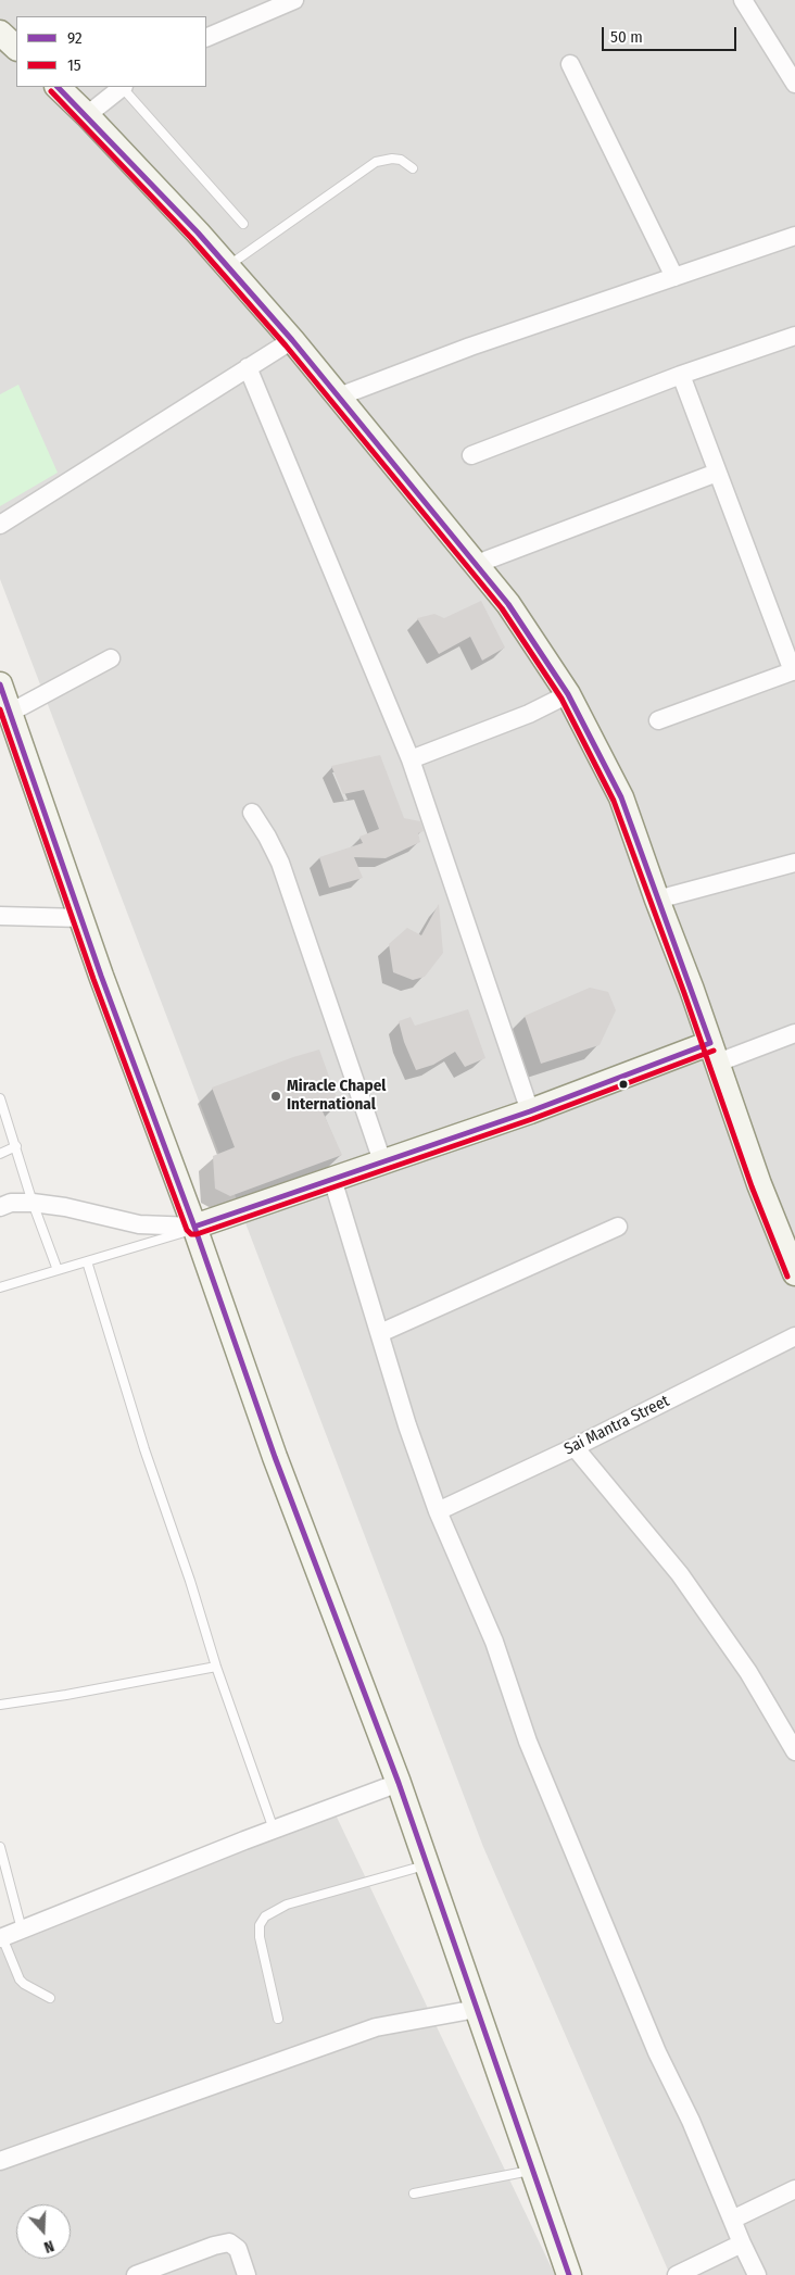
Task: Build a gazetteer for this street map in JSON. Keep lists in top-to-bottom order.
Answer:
{
  "streets": {
    "street": ["Sai Mantra Street"]
  },
  "places": ["Miracle Chapel International"],
  "lines": ["transit line 92", "transit line 15"],
  "legend": ["92", "15"],
  "scale_bar": "50 m",
  "north": "bottom"
}
